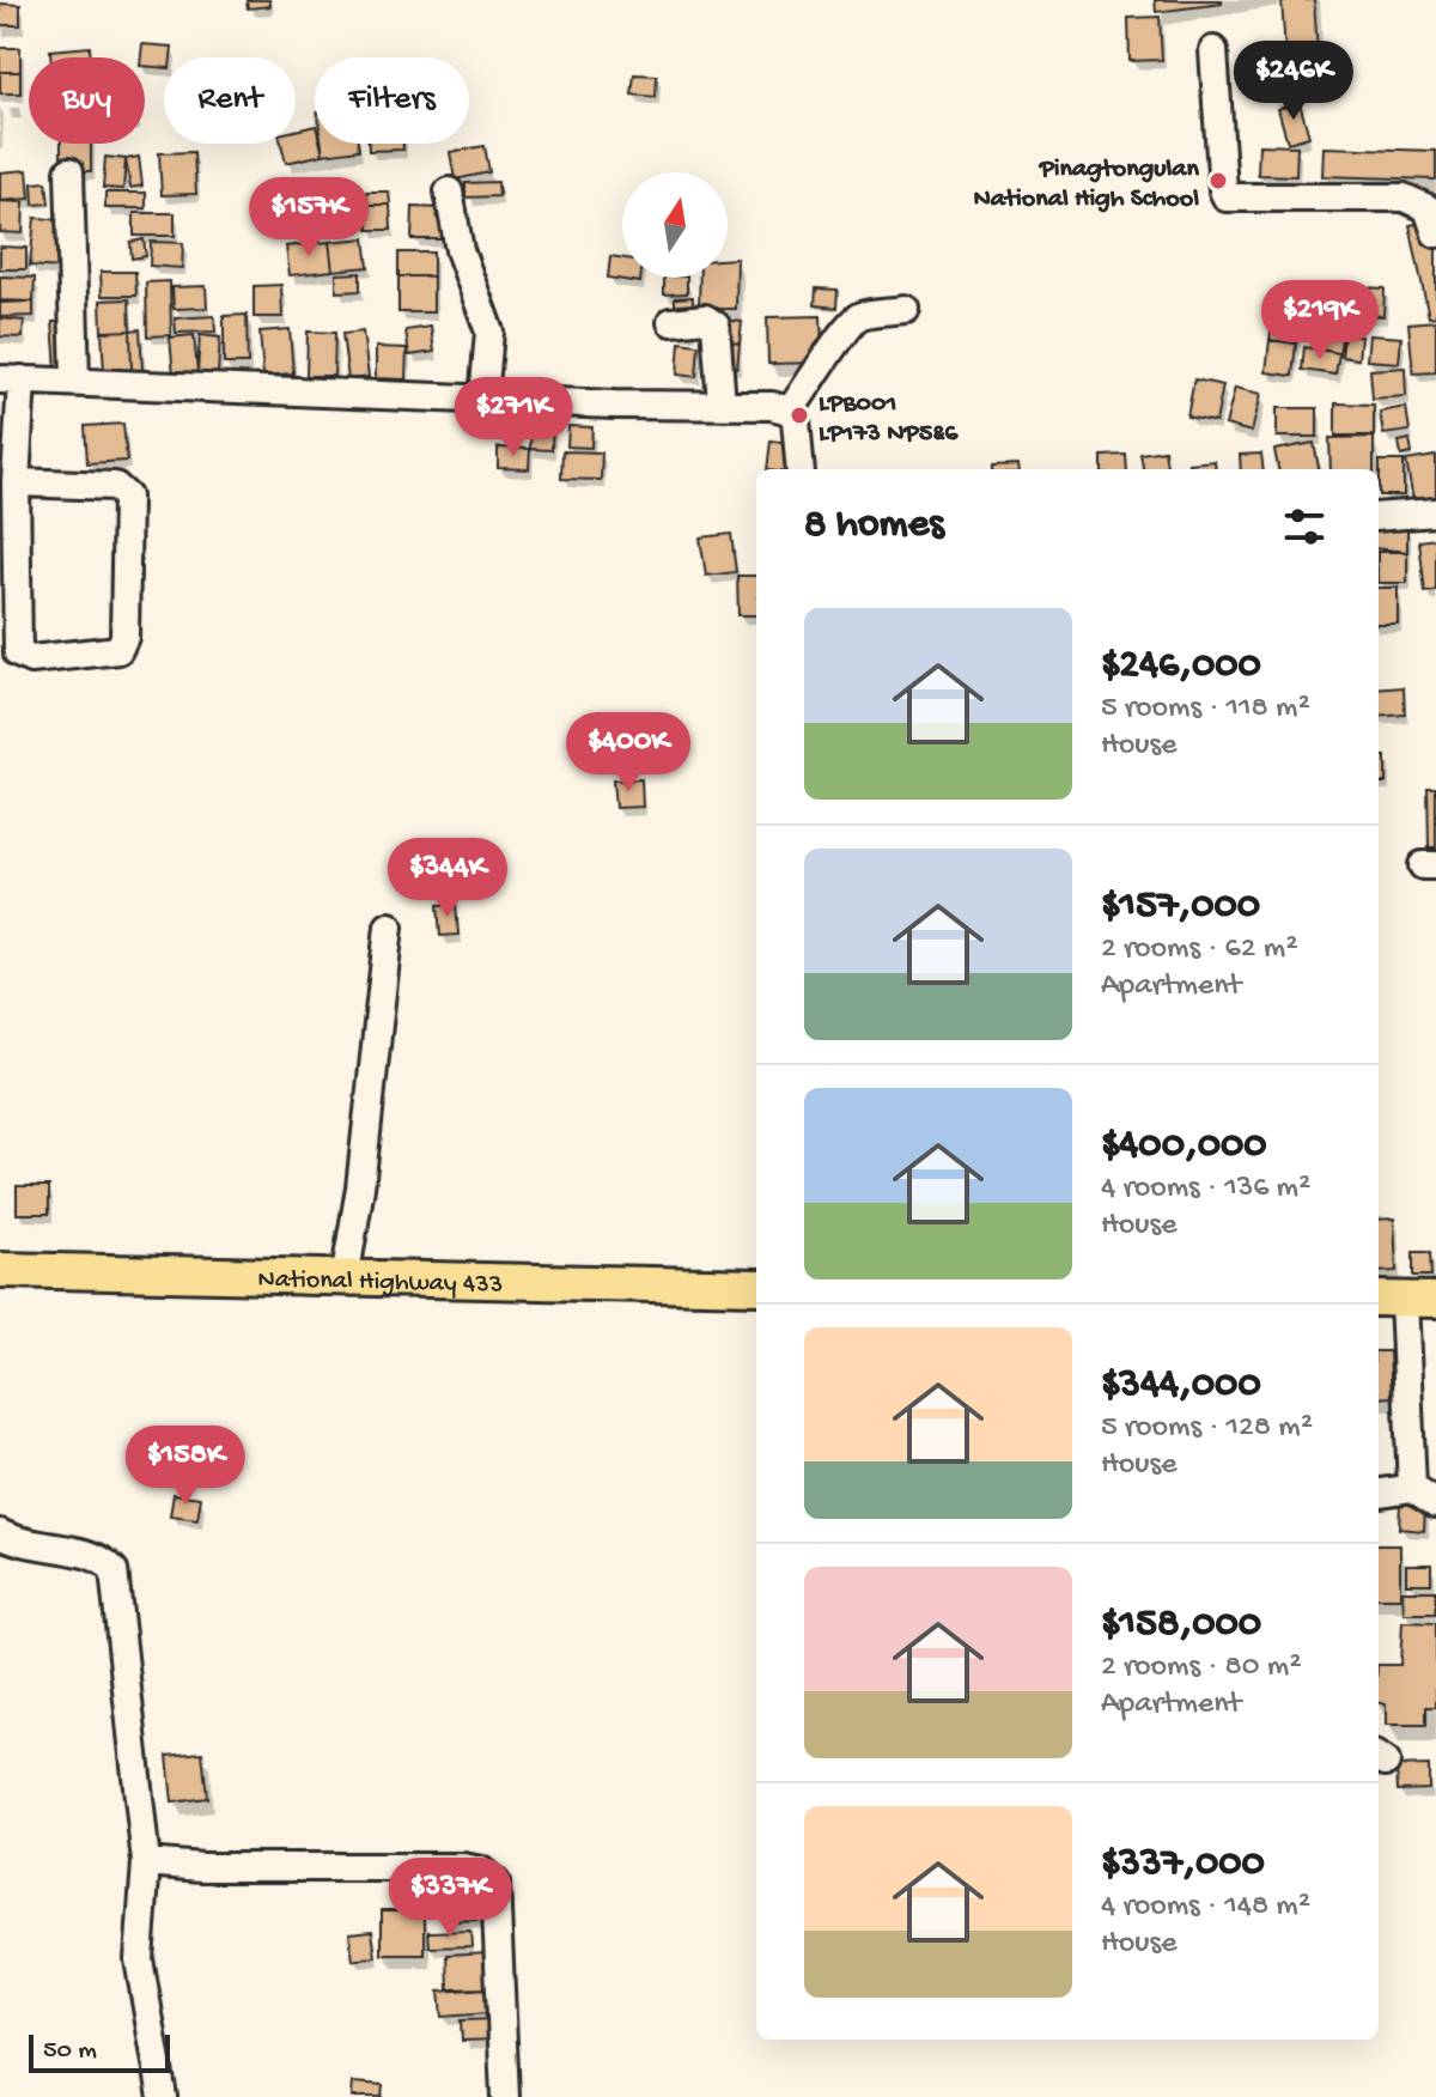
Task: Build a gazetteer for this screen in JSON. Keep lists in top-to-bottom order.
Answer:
{
  "streets": {
    "main road": ["National Highway 433"]
  },
  "places": ["Pinagtongulan National High School", "LPB001 LP173 NP5&6"],
  "scale_bar": "50 m",
  "north": "top",
  "page": {
    "price": [
      "$246K",
      "$157K",
      "$219K",
      "$271K",
      "$400K",
      "$344K",
      "$158K",
      "$337K"
    ],
    "chip": ["Buy", "Rent", "Filters"],
    "heading": "8 homes",
    "list": [
      {
        "name": "$246,000",
        "note": "5 rooms · 118 m² · House"
      },
      {
        "name": "$157,000",
        "note": "2 rooms · 62 m² · Apartment"
      },
      {
        "name": "$400,000",
        "note": "4 rooms · 136 m² · House"
      },
      {
        "name": "$344,000",
        "note": "5 rooms · 128 m² · House"
      },
      {
        "name": "$158,000",
        "note": "2 rooms · 80 m² · Apartment"
      },
      {
        "name": "$337,000",
        "note": "4 rooms · 148 m² · House"
      }
    ],
    "scale": "50 m"
  }
}
